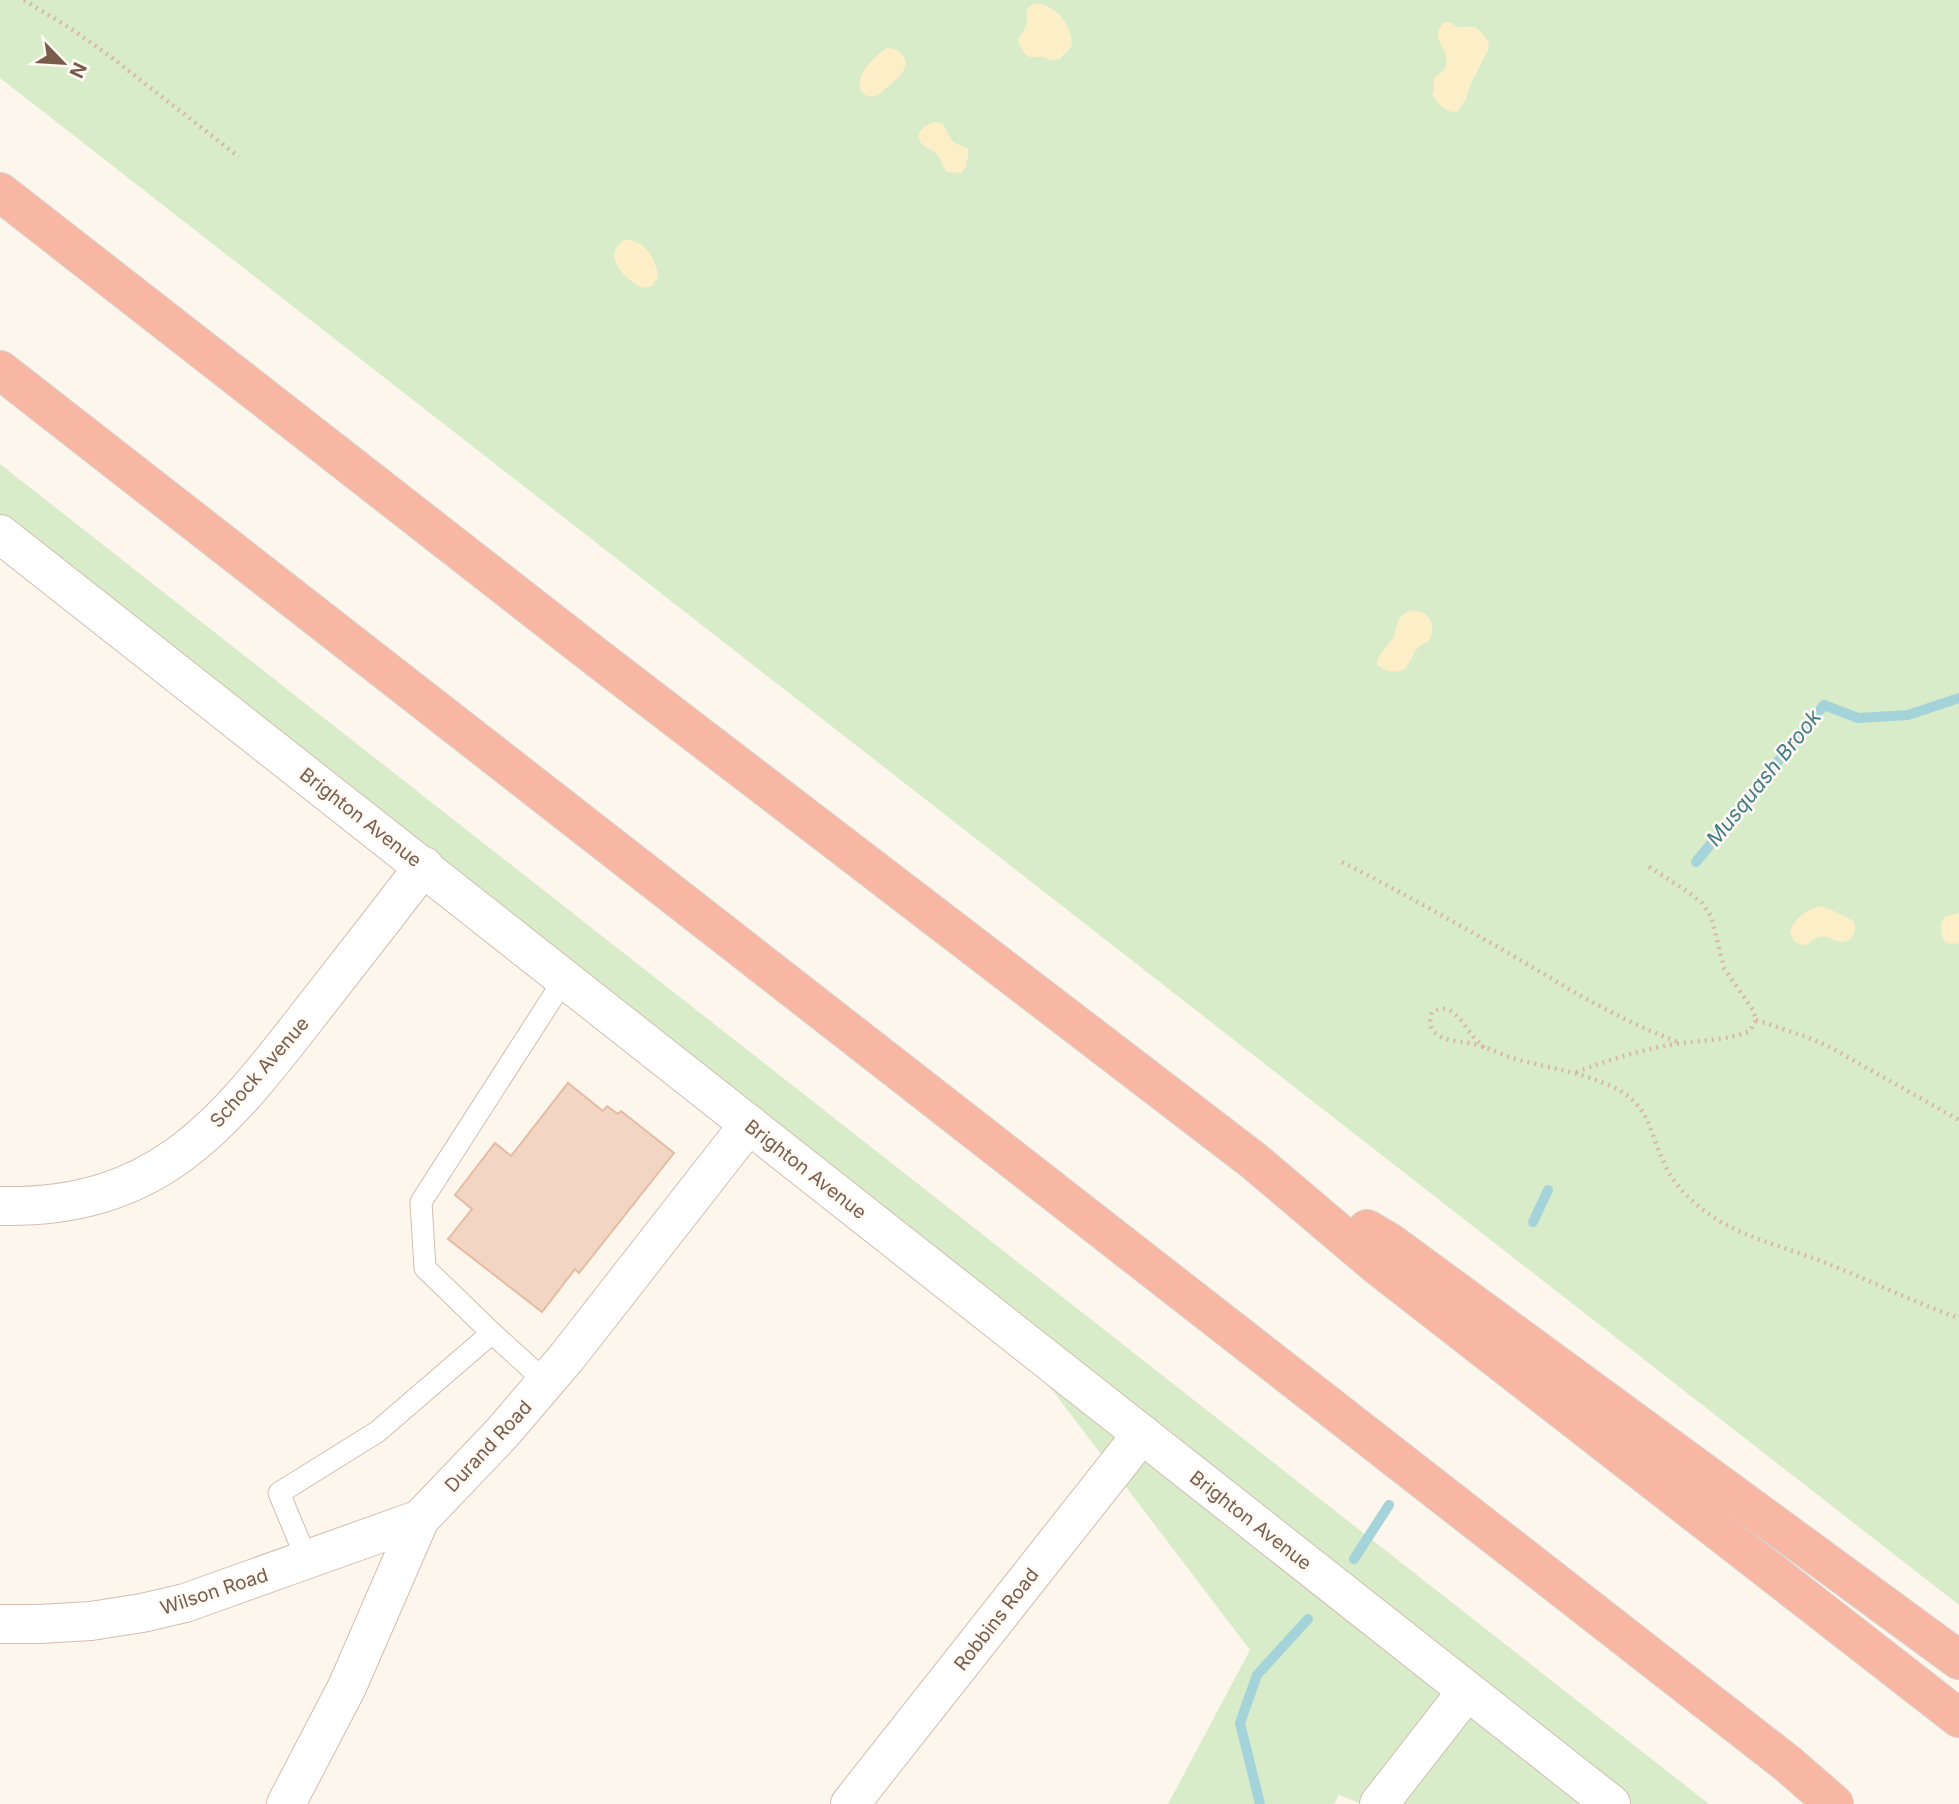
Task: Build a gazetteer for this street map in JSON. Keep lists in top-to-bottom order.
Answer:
{
  "streets": {
    "street": [
      "Brighton Avenue",
      "Schock Avenue",
      "Durand Road",
      "Wilson Road",
      "Robbins Road"
    ]
  },
  "crossings": [
    ["Brighton Avenue", "Schock Avenue"],
    ["Brighton Avenue", "Durand Road"],
    ["Brighton Avenue", "Robbins Road"],
    ["Durand Road", "Wilson Road"]
  ],
  "water": ["Musquash Brook"],
  "north": "bottom right"
}
